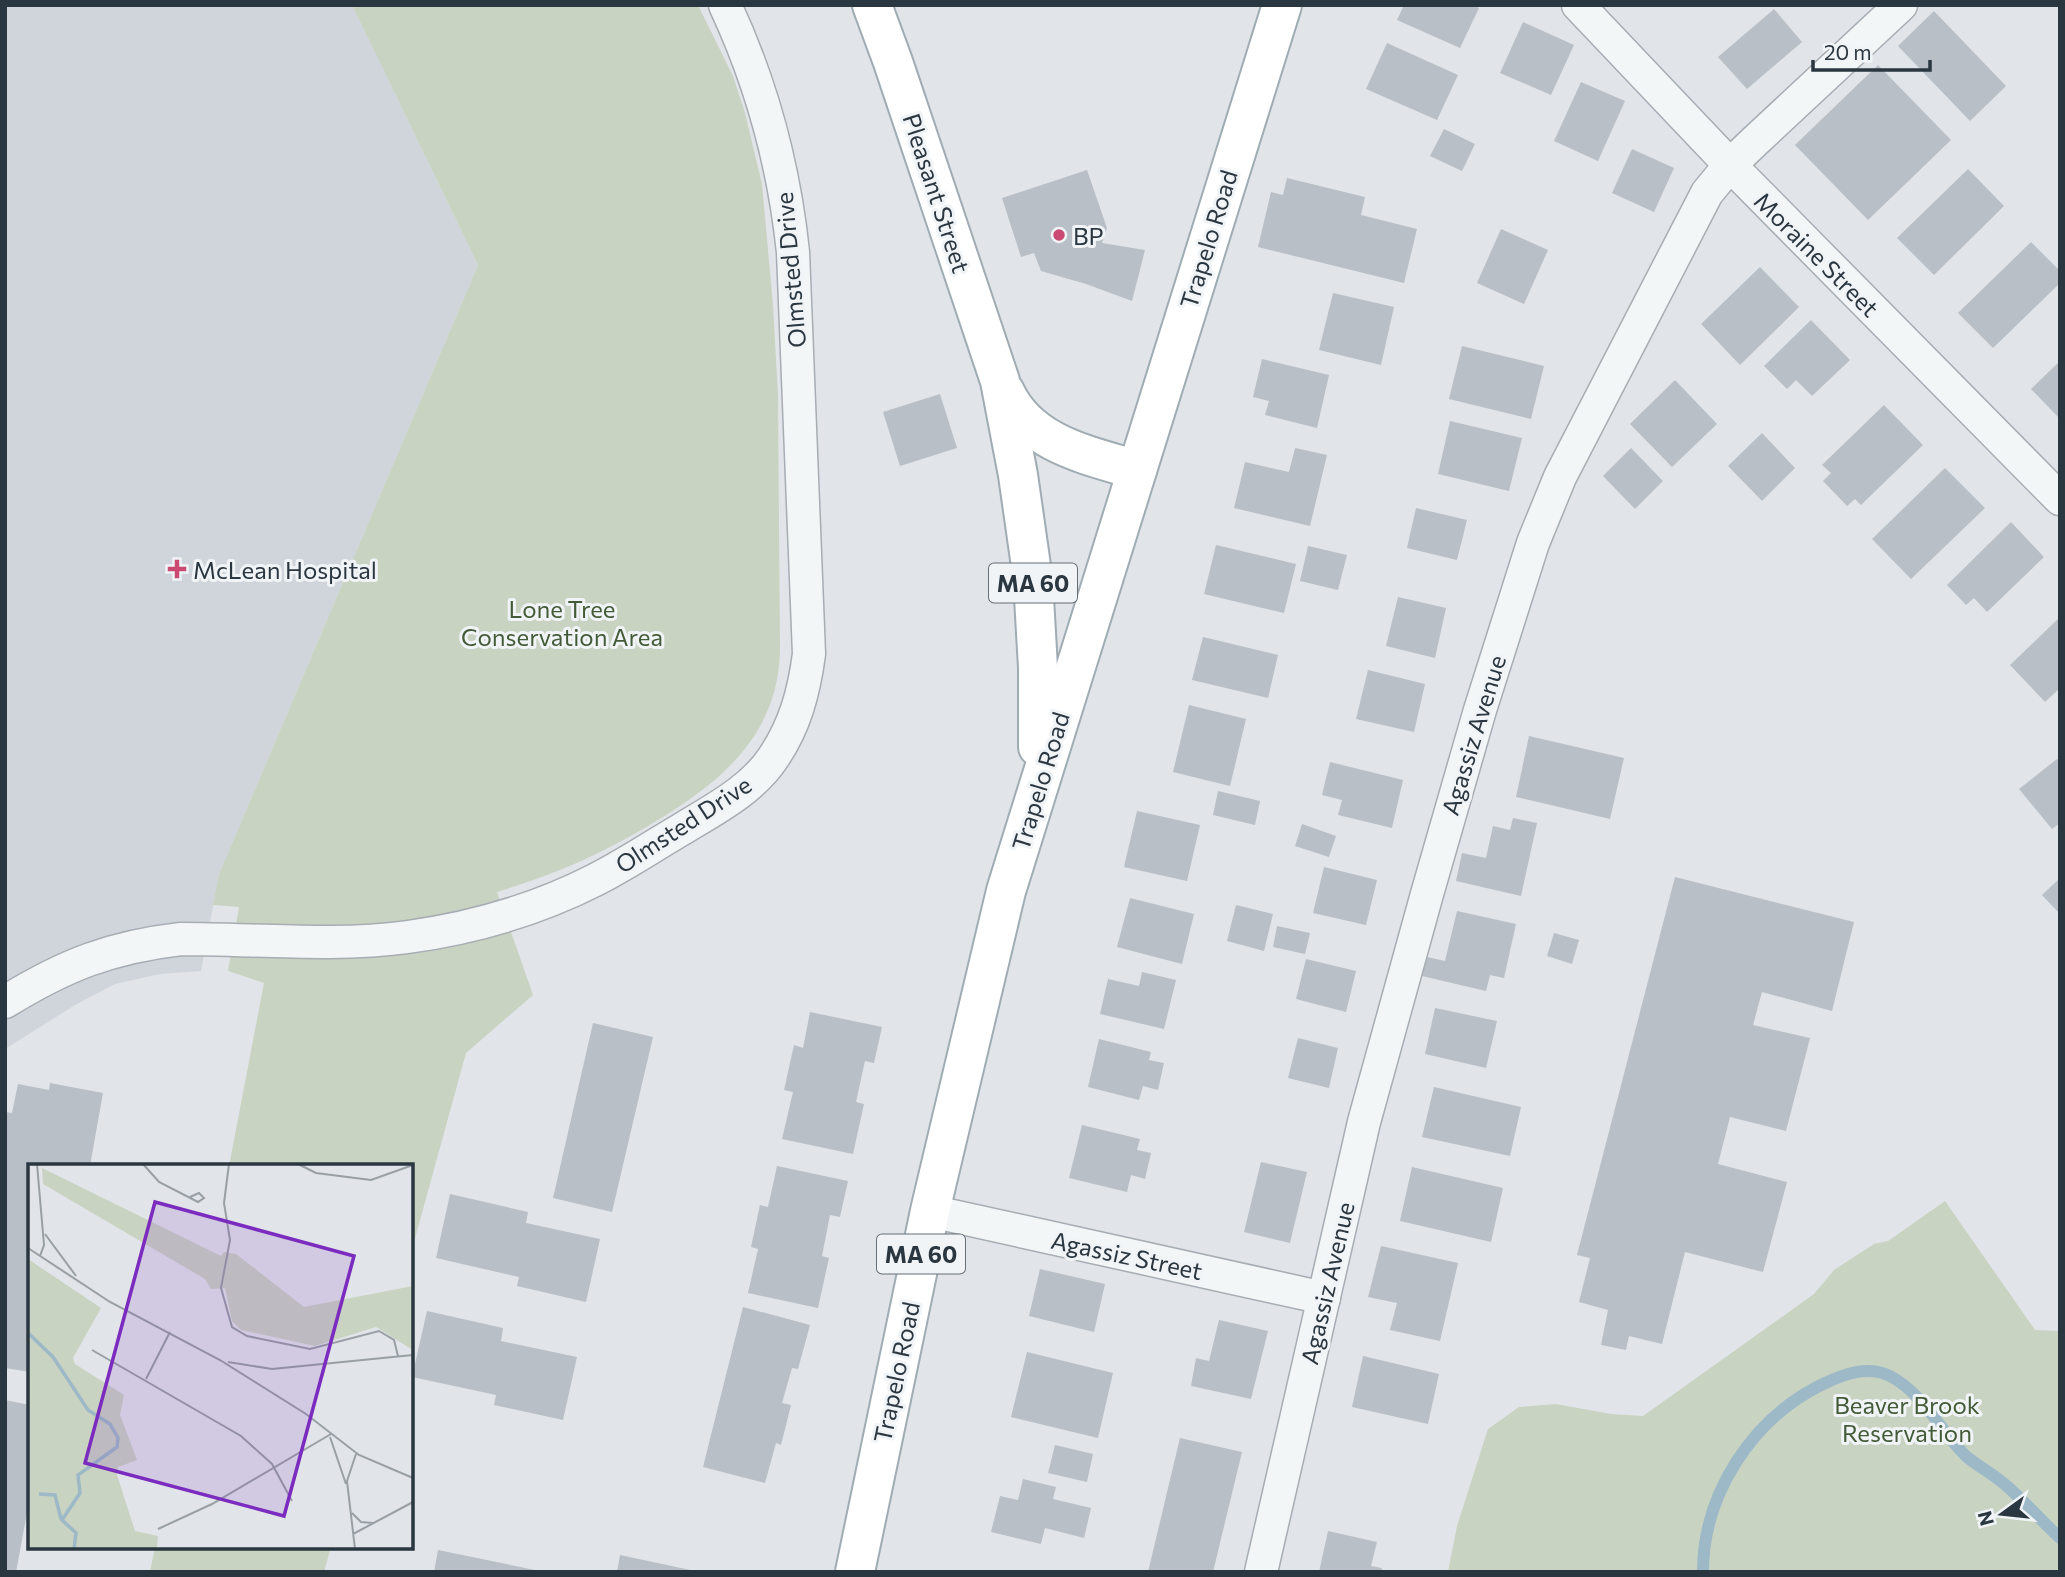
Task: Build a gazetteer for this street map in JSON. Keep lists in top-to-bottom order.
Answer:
{
  "streets": {
    "main road": ["Pleasant Street", "Trapelo Road", "MA 60"],
    "street": [
      "Moraine Street",
      "Olmsted Drive",
      "Agassiz Avenue",
      "Agassiz Street"
    ]
  },
  "crossings": [
    ["Pleasant Street", "Trapelo Road"],
    ["Trapelo Road", "Agassiz Street"],
    ["Moraine Street", "Agassiz Avenue"],
    ["Agassiz Avenue", "Agassiz Street"]
  ],
  "parks": ["Lone Tree Conservation Area", "Beaver Brook Reservation"],
  "places": {
    "other": ["BP"],
    "health": ["McLean Hospital"]
  },
  "scale_bar": "20 m",
  "north": "left"
}
